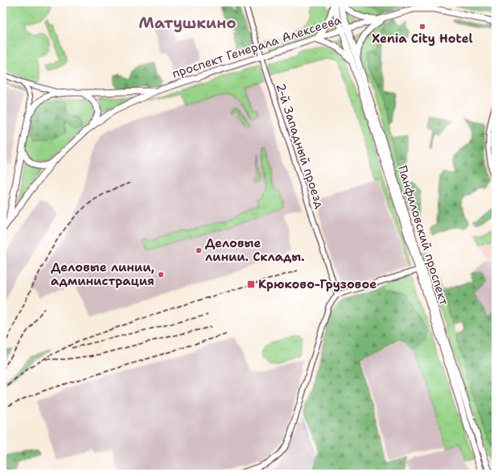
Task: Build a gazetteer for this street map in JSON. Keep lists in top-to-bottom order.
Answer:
{
  "streets": {
    "main road": ["проспект Генерала Алексеева", "Панфиловский проспект"],
    "street": ["2-й Западный проезд"]
  },
  "crossings": [
    ["проспект Генерала Алексеева", "2-й Западный проезд"],
    ["проспект Генерала Алексеева", "Панфиловский проспект"]
  ],
  "districts": ["Матушкино"],
  "places": {
    "other": ["Xenia City Hotel", "Деловые линии. Склады.", "Деловые линии, администрация"],
    "transit": ["Крюково-Грузовое"]
  }
}
